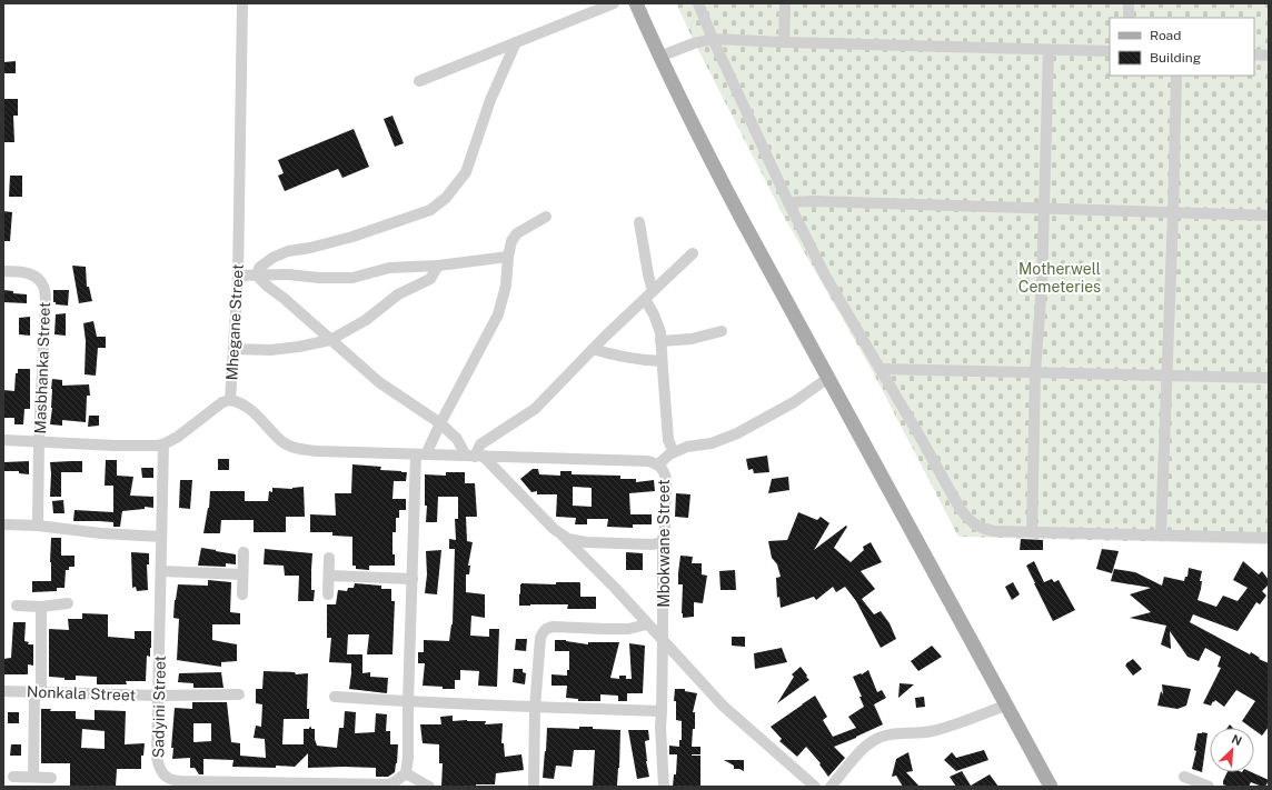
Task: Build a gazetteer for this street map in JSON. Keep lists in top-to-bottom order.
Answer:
{
  "streets": {
    "street": [
      "Mhegane Street",
      "Masbhanka Street",
      "Mbokwane Street",
      "Nonkala Street",
      "Sadyini Street"
    ]
  },
  "crossings": [
    ["Mhegane Street", "Masbhanka Street"],
    ["Mhegane Street", "Mbokwane Street"],
    ["Mhegane Street", "Sadyini Street"],
    ["Nonkala Street", "Sadyini Street"]
  ],
  "parks": ["Motherwell Cemeteries"],
  "legend": ["Road", "Building"],
  "north": "top right"
}
